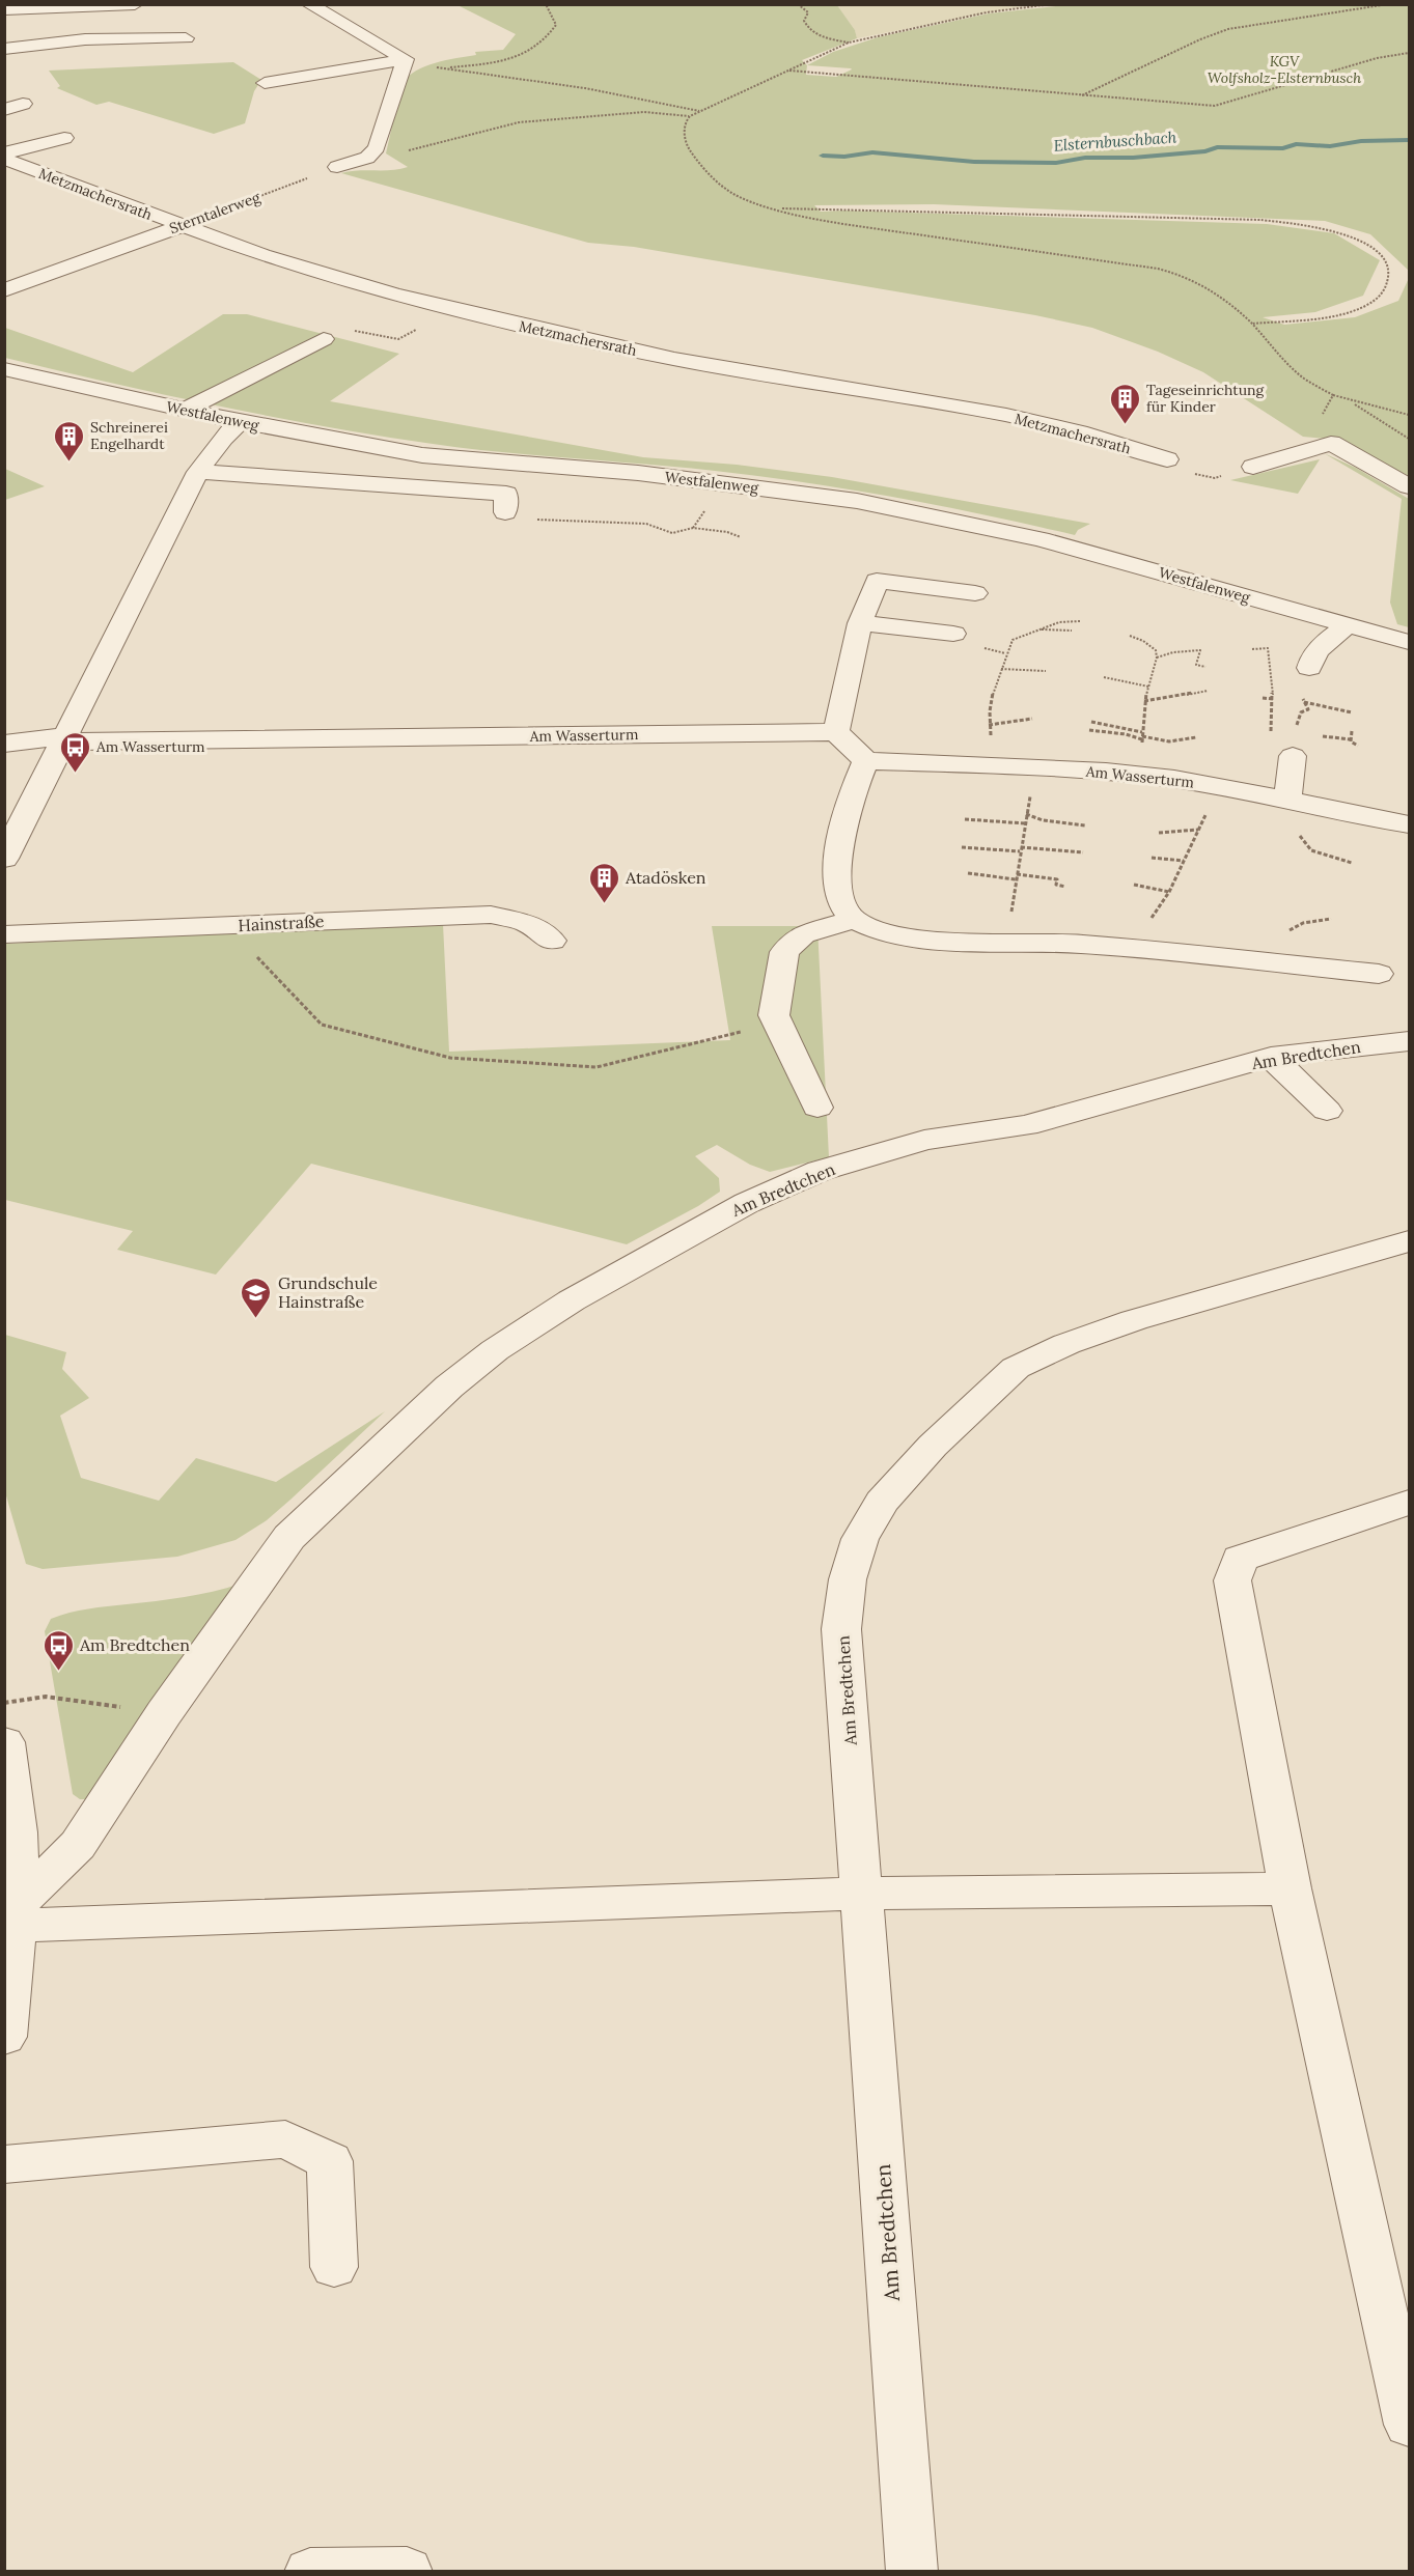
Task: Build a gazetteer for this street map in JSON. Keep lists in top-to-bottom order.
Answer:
{
  "streets": {
    "street": [
      "Metzmachersrath",
      "Sterntalerweg",
      "Westfalenweg",
      "Am Wasserturm",
      "Hainstraße",
      "Am Bredtchen"
    ]
  },
  "crossings": [
    ["Metzmachersrath", "Sterntalerweg"]
  ],
  "water": ["Elsternbuschbach"],
  "parks": ["KGV Wolfsholz-Elsternbusch"],
  "places": {
    "building": ["Tageseinrichtung für Kinder", "Schreinerei Engelhardt", "Atadösken"],
    "bus stop": ["Am Wasserturm", "Am Bredtchen"],
    "school or university": ["Grundschule Hainstraße"]
  }
}
